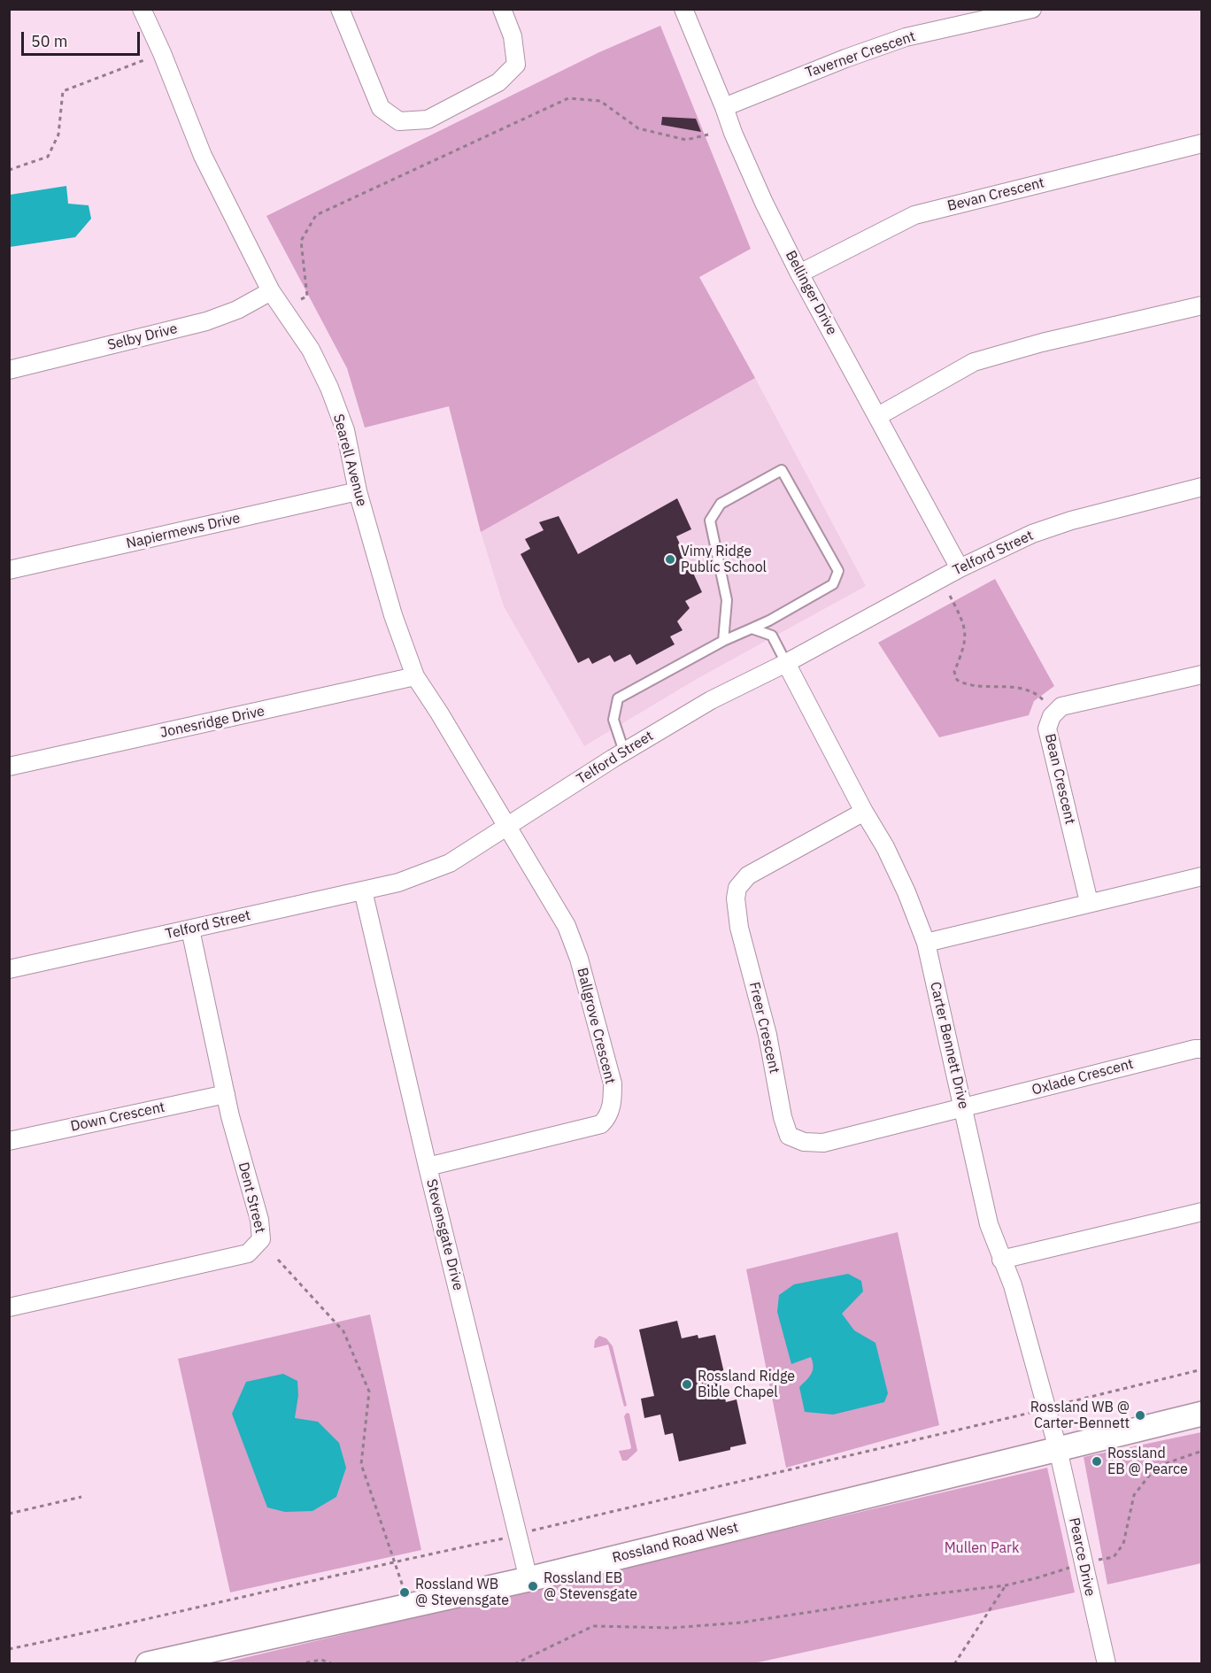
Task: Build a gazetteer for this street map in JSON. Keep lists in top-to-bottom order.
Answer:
{
  "streets": {
    "main road": ["Rossland Road West"],
    "street": [
      "Taverner Crescent",
      "Bevan Crescent",
      "Bellinger Drive",
      "Selby Drive",
      "Searell Avenue",
      "Napiermews Drive",
      "Telford Street",
      "Jonesridge Drive",
      "Bean Crescent",
      "Ballgrove Crescent",
      "Freer Crescent",
      "Carter Bennett Drive",
      "Oxlade Crescent",
      "Down Crescent",
      "Dent Street",
      "Stevensgate Drive",
      "Pearce Drive"
    ]
  },
  "crossings": [
    ["Taverner Crescent", "Bellinger Drive"],
    ["Bevan Crescent", "Bellinger Drive"],
    ["Bellinger Drive", "Telford Street"],
    ["Selby Drive", "Searell Avenue"],
    ["Searell Avenue", "Napiermews Drive"],
    ["Searell Avenue", "Telford Street"],
    ["Searell Avenue", "Jonesridge Drive"],
    ["Searell Avenue", "Ballgrove Crescent"],
    ["Telford Street", "Ballgrove Crescent"],
    ["Telford Street", "Carter Bennett Drive"],
    ["Telford Street", "Dent Street"],
    ["Telford Street", "Stevensgate Drive"],
    ["Ballgrove Crescent", "Stevensgate Drive"],
    ["Freer Crescent", "Carter Bennett Drive"],
    ["Freer Crescent", "Oxlade Crescent"],
    ["Carter Bennett Drive", "Oxlade Crescent"],
    ["Carter Bennett Drive", "Rossland Road West"],
    ["Carter Bennett Drive", "Pearce Drive"],
    ["Down Crescent", "Dent Street"],
    ["Stevensgate Drive", "Rossland Road West"],
    ["Rossland Road West", "Pearce Drive"]
  ],
  "parks": ["Mullen Park"],
  "places": [
    "Vimy Ridge Public School",
    "Rossland Ridge Bible Chapel",
    "Rossland WB @ Carter-Bennett",
    "Rossland EB @ Pearce",
    "Rossland EB @ Stevensgate",
    "Rossland WB @ Stevensgate"
  ],
  "scale_bar": "50 m"
}
